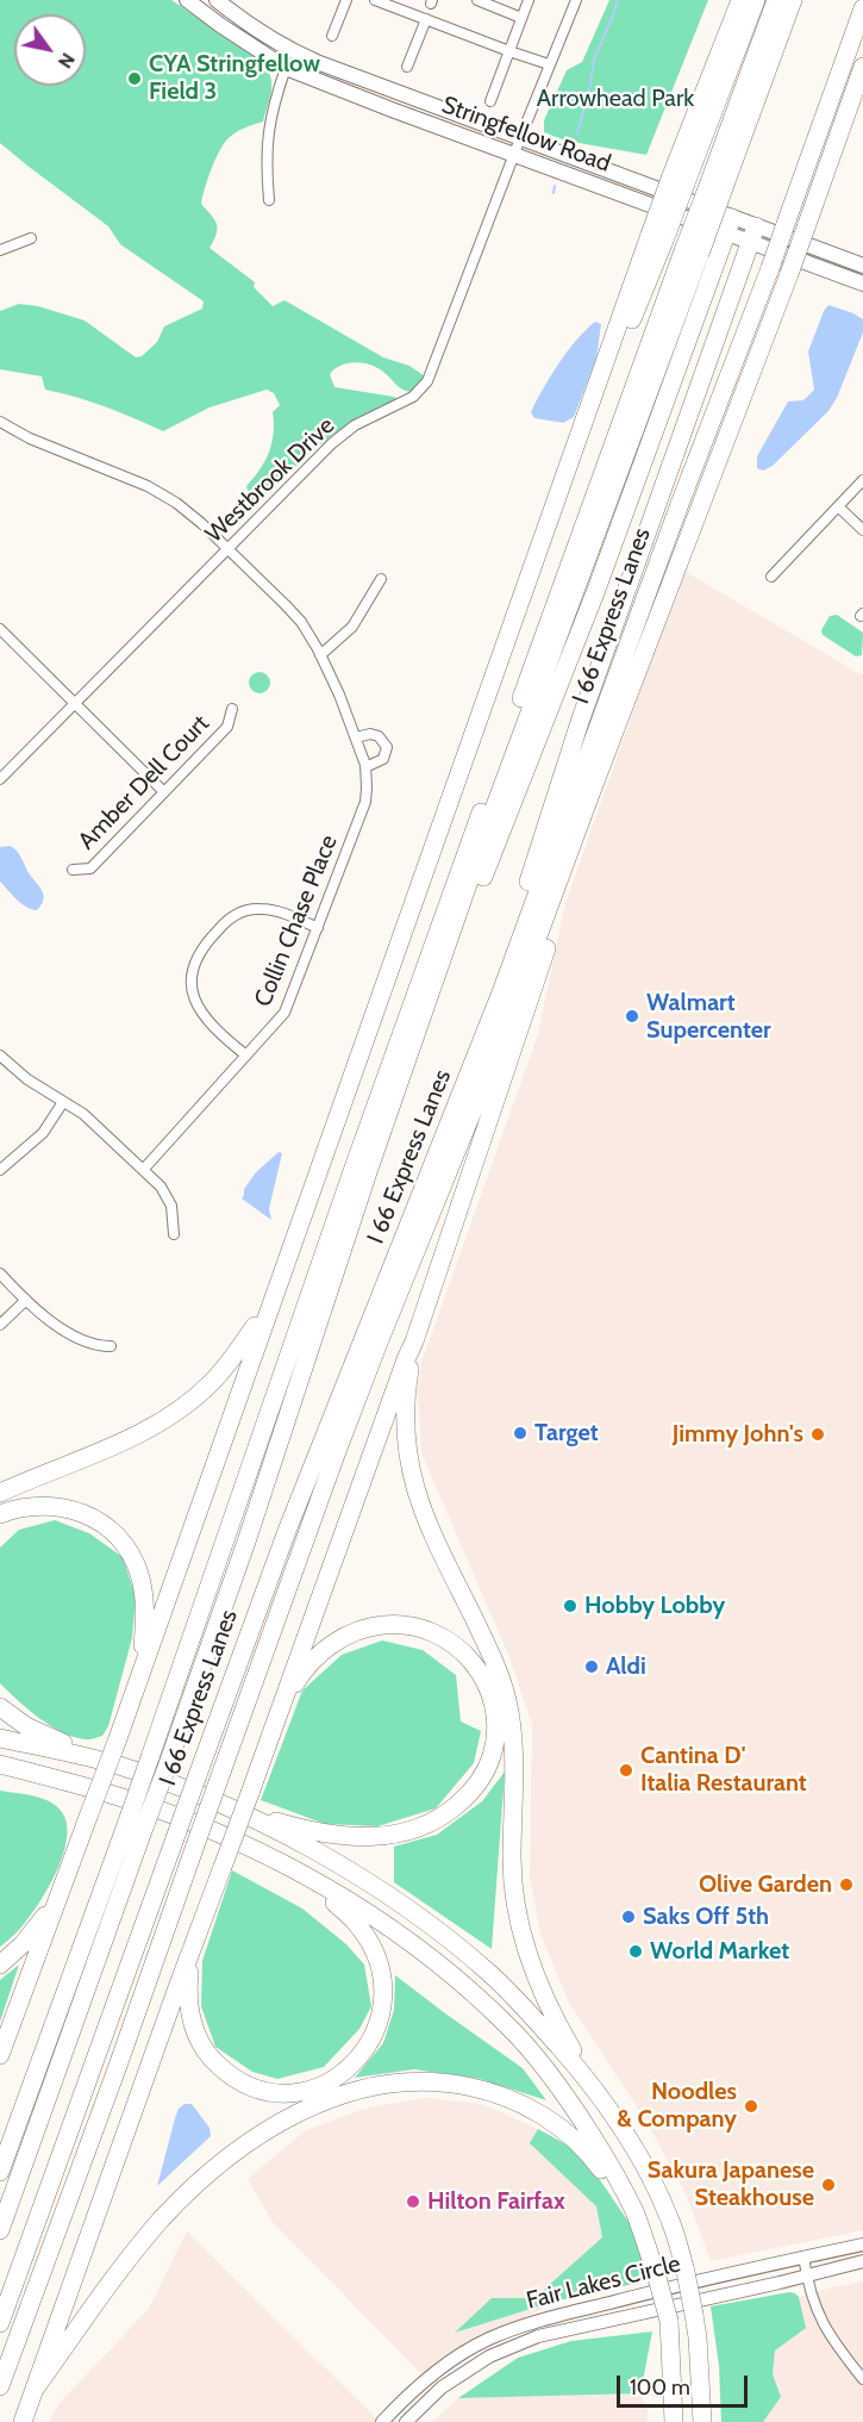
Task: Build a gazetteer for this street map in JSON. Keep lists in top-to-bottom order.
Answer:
{
  "streets": {
    "highway": ["I 66 Express Lanes"],
    "main road": ["Stringfellow Road"],
    "street": [
      "Westbrook Drive",
      "Amber Dell Court",
      "Collin Chase Place",
      "Fair Lakes Circle"
    ]
  },
  "crossings": [
    ["Stringfellow Road", "Westbrook Drive"],
    ["Westbrook Drive", "Collin Chase Place"]
  ],
  "parks": ["Arrowhead Park"],
  "places": [
    "CYA Stringfellow Field 3",
    "Walmart Supercenter",
    "Target",
    "Jimmy John's",
    "Hobby Lobby",
    "Aldi",
    "Cantina D' Italia Restaurant",
    "Olive Garden",
    "Saks Off 5th",
    "World Market",
    "Noodles & Company",
    "Sakura Japanese Steakhouse",
    "Hilton Fairfax"
  ],
  "scale_bar": "100 m",
  "north": "bottom right"
}
